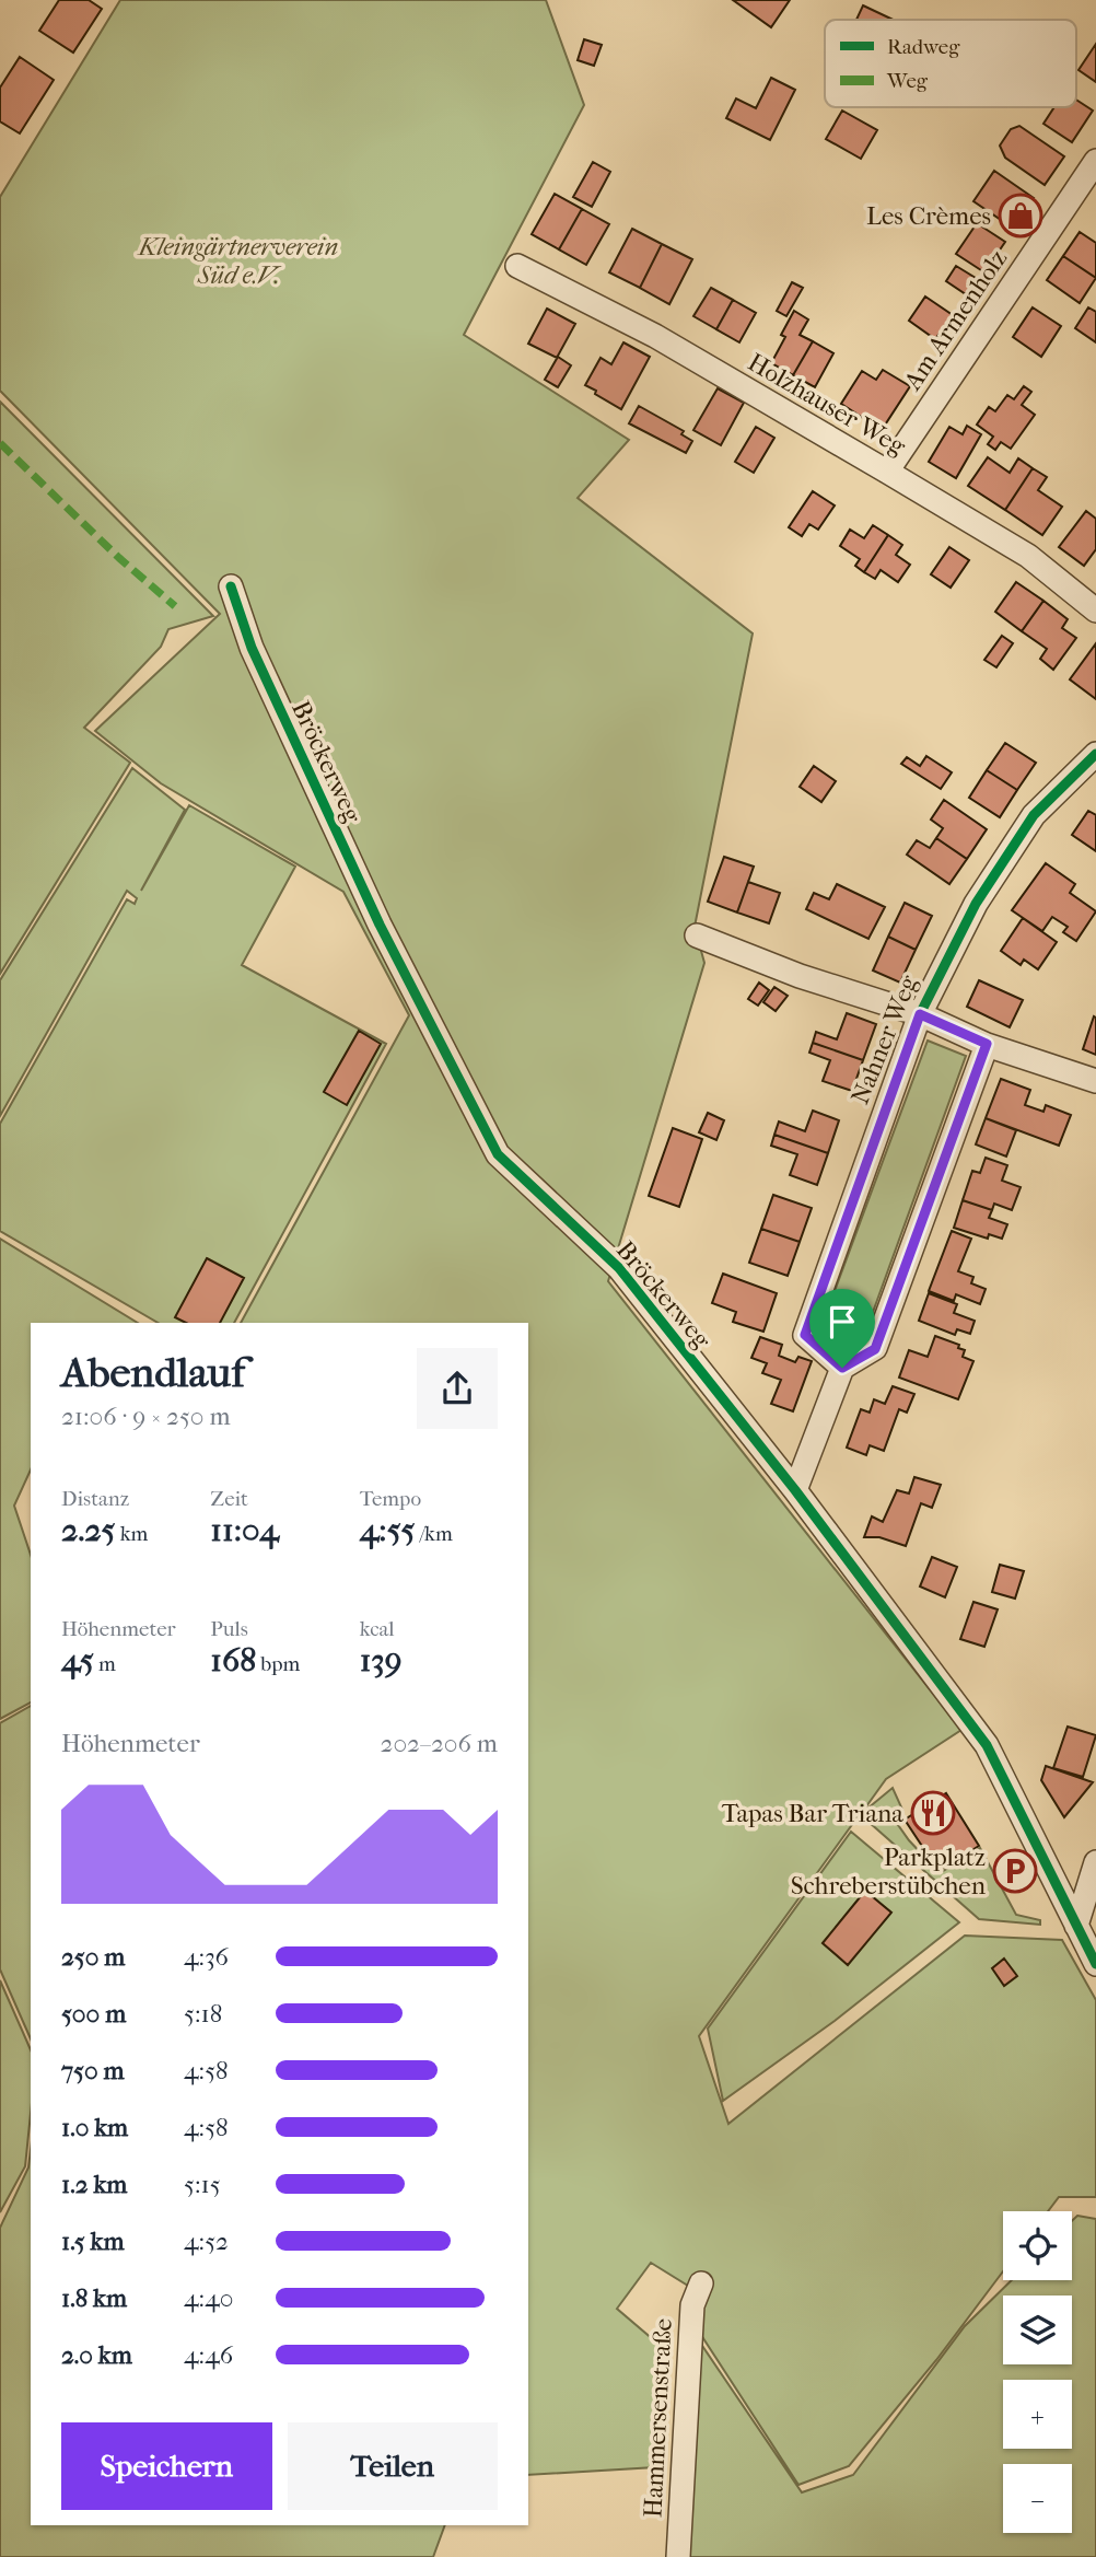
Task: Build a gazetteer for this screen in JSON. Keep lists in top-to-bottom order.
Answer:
{
  "streets": {
    "street": [
      "Am Armenholz",
      "Holzhauser Weg",
      "Bröckerweg",
      "Nahner Weg",
      "Hammersenstraße"
    ]
  },
  "crossings": [
    ["Am Armenholz", "Holzhauser Weg"]
  ],
  "parks": ["Kleingärtnerverein Süd e.V."],
  "places": {
    "shop": ["Les Crèmes"],
    "restaurant": ["Tapas Bar Triana"],
    "parking": ["Parkplatz Schreberstübchen"]
  },
  "legend": ["Radweg", "Weg"],
  "page": {
    "heading": ["Abendlauf", "21:06 · 9 × 250 m"],
    "stats": [
      ["Distanz", "2.25 km"],
      ["Zeit", "11:04"],
      ["Tempo", "4:55 /km"],
      ["Höhenmeter", "45 m"],
      ["Puls", "168 bpm"],
      ["kcal", "139"]
    ],
    "chart": ["Höhenmeter", "202–206 m"],
    "list": [
      {
        "name": "250 m",
        "note": "4:36"
      },
      {
        "name": "500 m",
        "note": "5:18"
      },
      {
        "name": "750 m",
        "note": "4:58"
      },
      {
        "name": "1.0 km",
        "note": "4:58"
      },
      {
        "name": "1.2 km",
        "note": "5:15"
      },
      {
        "name": "1.5 km",
        "note": "4:52"
      },
      {
        "name": "1.8 km",
        "note": "4:40"
      },
      {
        "name": "2.0 km",
        "note": "4:46"
      }
    ],
    "map_buttons": ["+", "−"],
    "buttons": ["Speichern", "Teilen"]
  }
}
